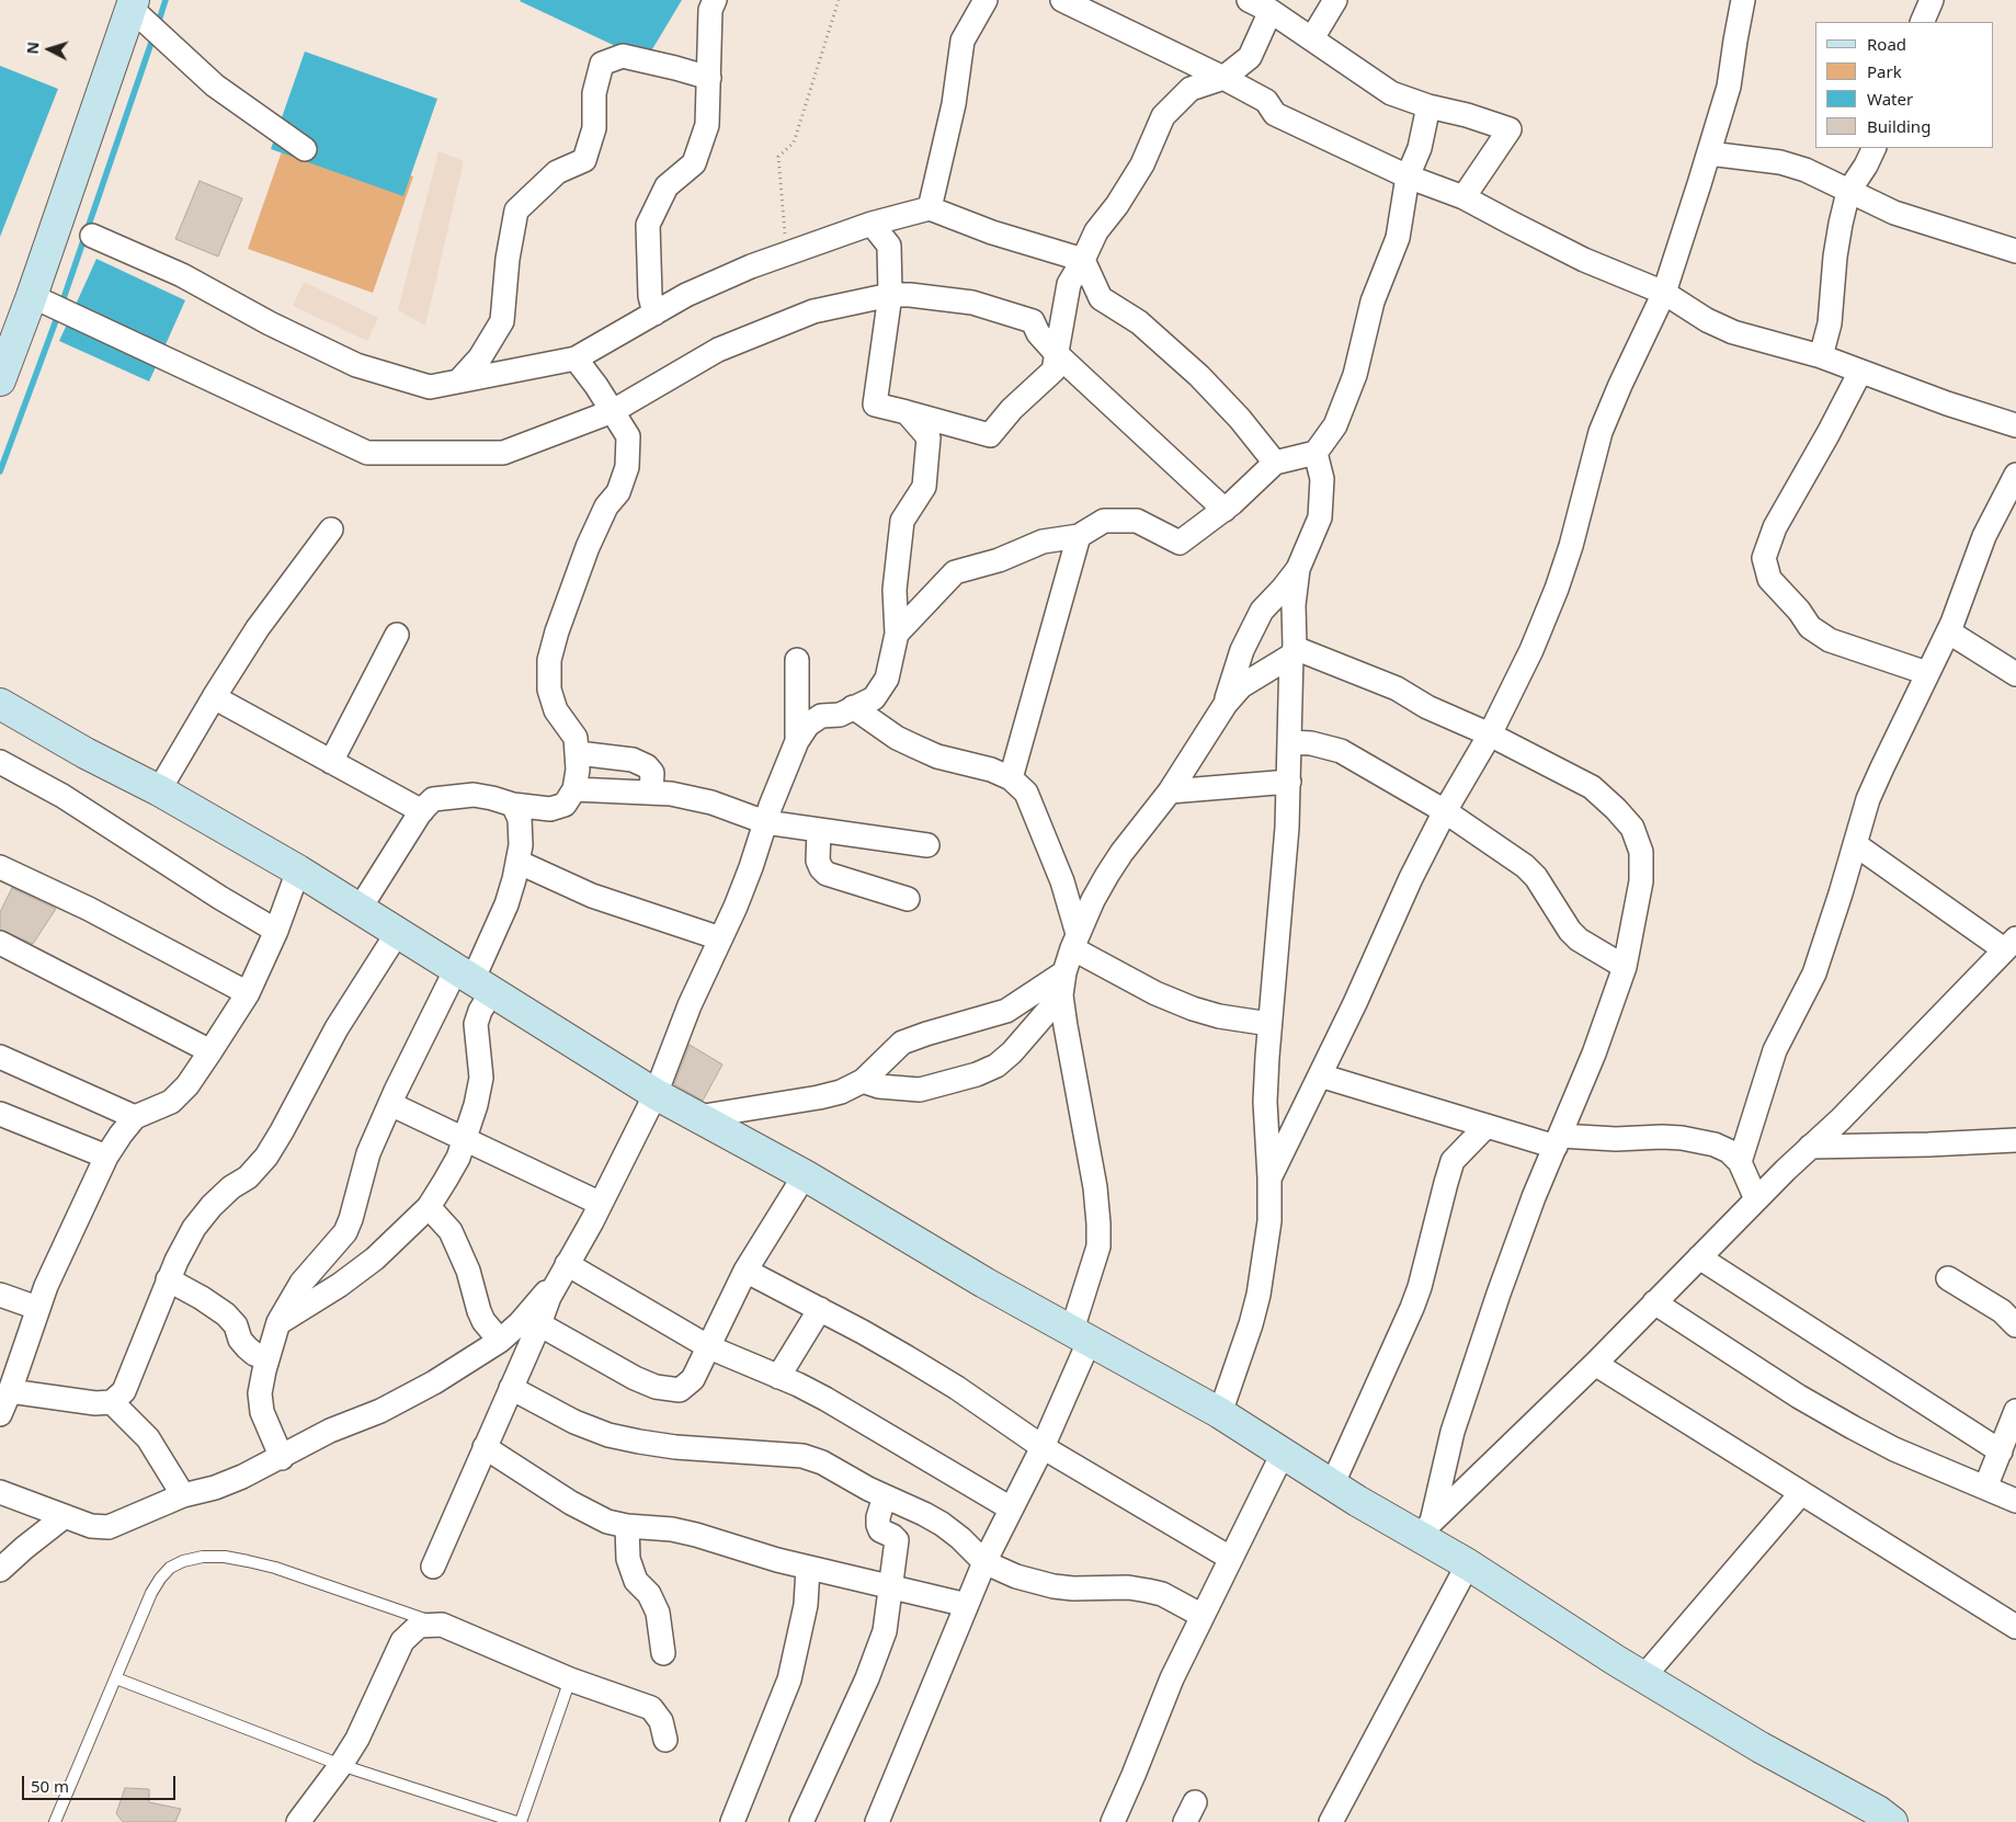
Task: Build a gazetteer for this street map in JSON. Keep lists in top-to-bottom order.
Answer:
{
  "legend": [
    "Road",
    "Park",
    "Water",
    "Building"
  ],
  "scale_bar": "50 m",
  "north": "left"
}
